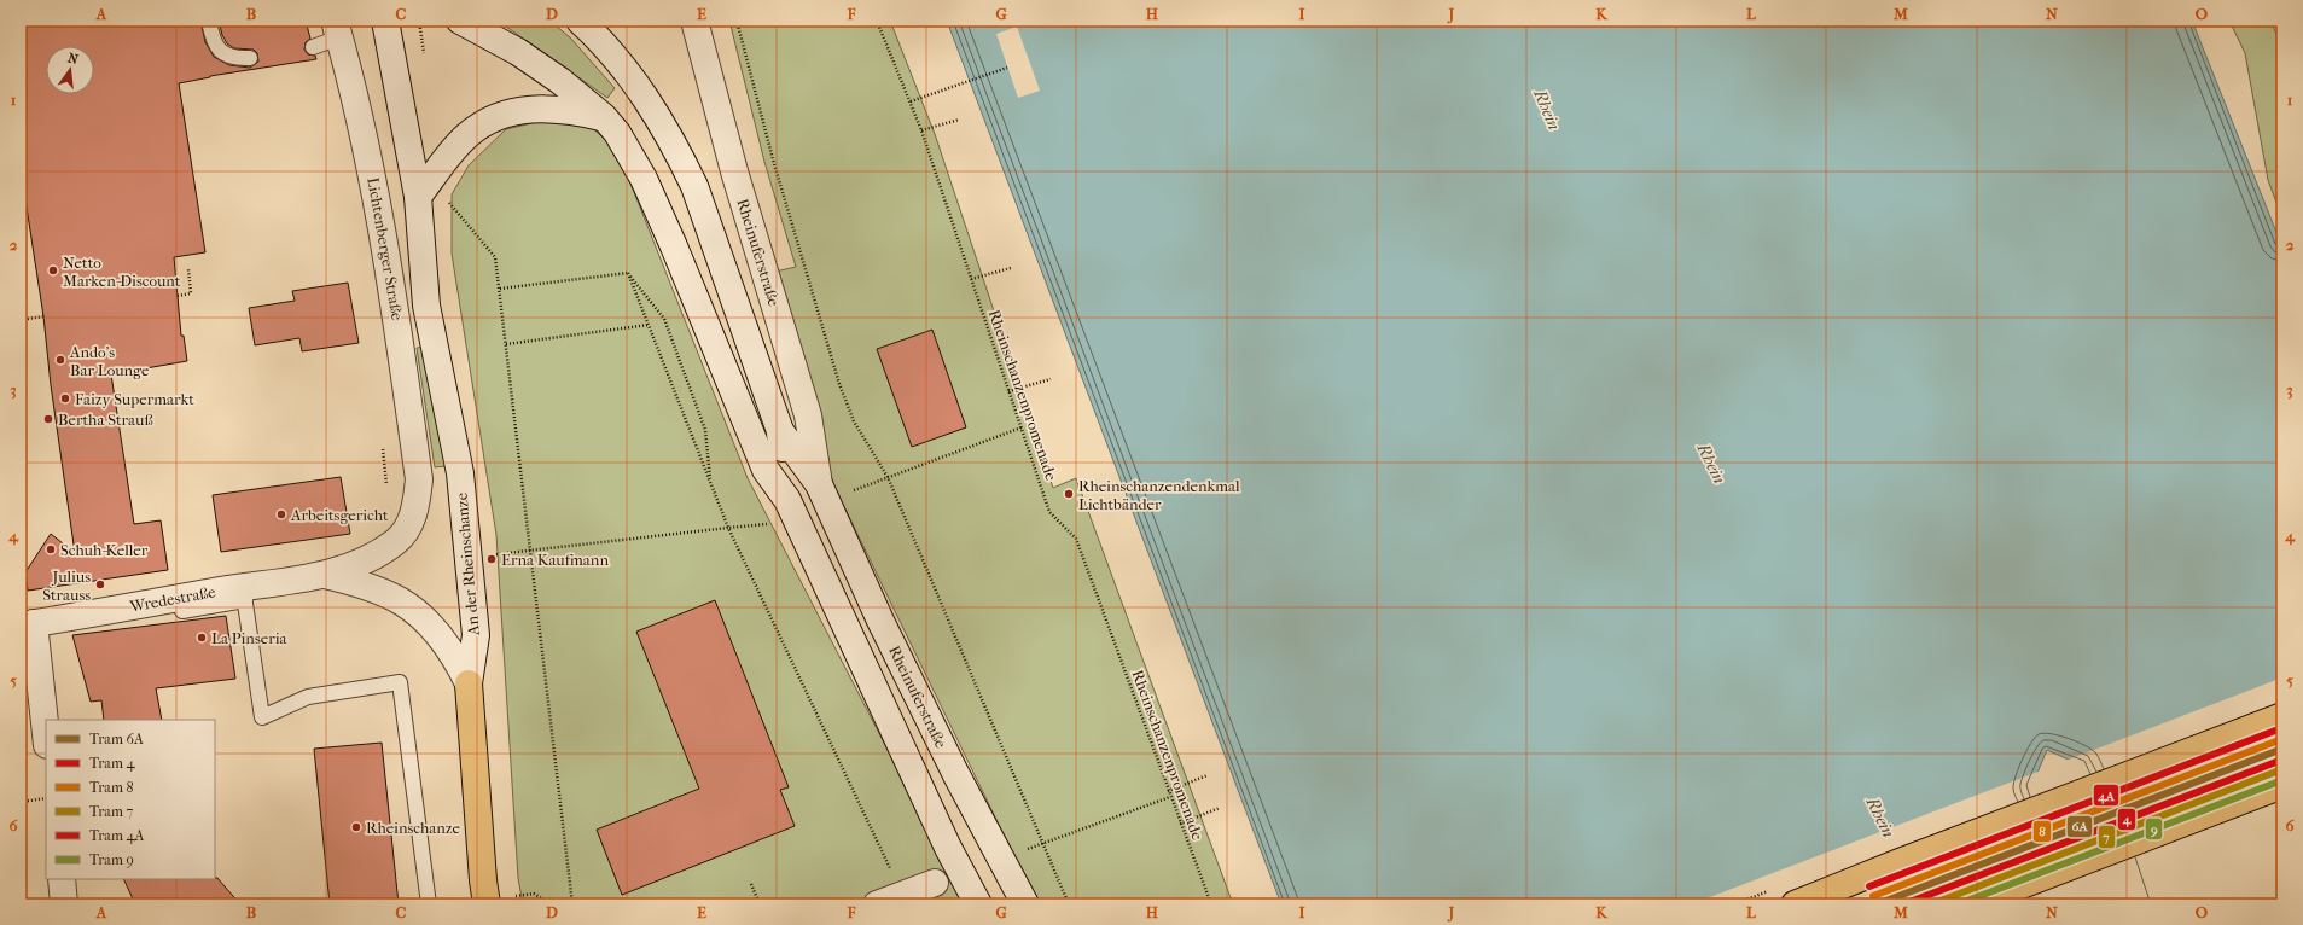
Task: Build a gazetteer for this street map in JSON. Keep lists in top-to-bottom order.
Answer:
{
  "streets": {
    "street": [
      "Lichtenberger Straße",
      "Rheinuferstraße",
      "An der Rheinschanze",
      "Wredestraße"
    ],
    "path": ["Rheinschanzenpromenade"]
  },
  "crossings": [
    ["Lichtenberger Straße", "An der Rheinschanze"],
    ["Lichtenberger Straße", "Wredestraße"],
    ["An der Rheinschanze", "Wredestraße"]
  ],
  "water": ["Rhein"],
  "places": [
    "Netto Marken-Discount",
    "Ando's Bar Lounge",
    "Faizy Supermarkt",
    "Bertha Strauß",
    "Rheinschanzendenkmal Lichtbänder",
    "Arbeitsgericht",
    "Schuh-Keller",
    "Erna Kaufmann",
    "Julius Strauss",
    "La Pinseria",
    "Rheinschanze"
  ],
  "lines": [
    "tram line 4A",
    "tram line 8",
    "tram line 6A",
    "tram line 4",
    "tram line 7",
    "tram line 9"
  ],
  "legend": [
    "Tram 6A",
    "Tram 4",
    "Tram 8",
    "Tram 7",
    "Tram 4A",
    "Tram 9"
  ],
  "north": "top",
  "grid": {
    "columns": [
      "A",
      "B",
      "C",
      "D",
      "E",
      "F",
      "G",
      "H",
      "I",
      "J",
      "K",
      "L",
      "M",
      "N",
      "O"
    ],
    "rows": [
      "1",
      "2",
      "3",
      "4",
      "5",
      "6"
    ]
  }
}
